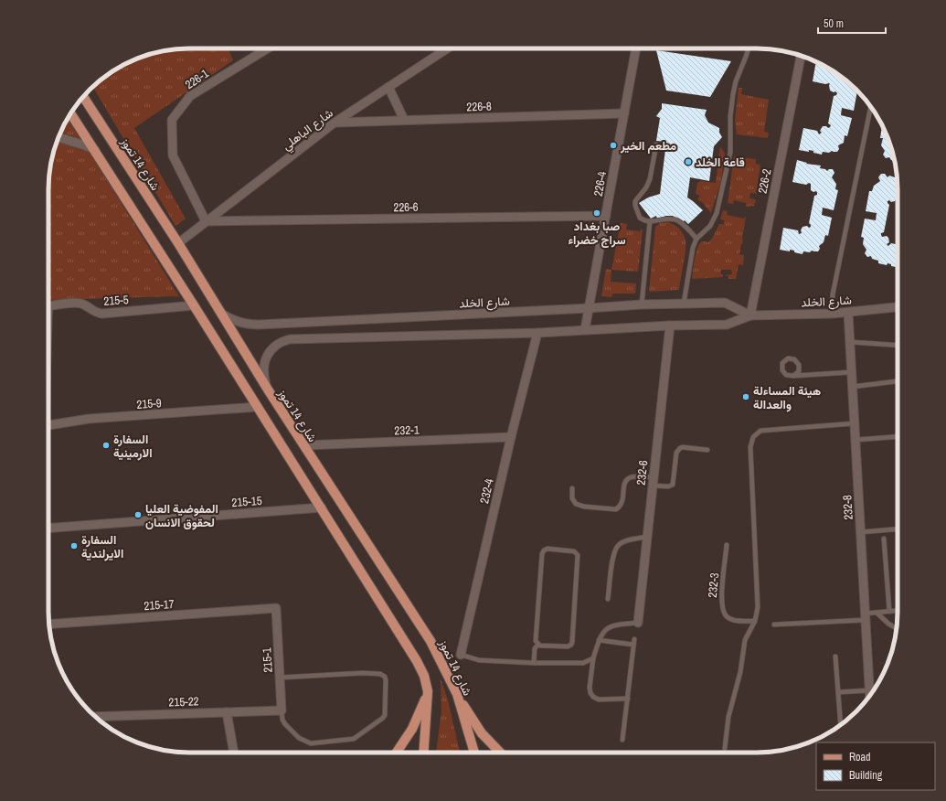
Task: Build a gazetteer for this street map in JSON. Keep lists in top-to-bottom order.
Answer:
{
  "streets": {
    "main road": ["شارع 14 تموز"],
    "street": [
      "226-1",
      "226-8",
      "شارع الباهلي",
      "226-2",
      "226-4",
      "226-6",
      "215-5",
      "شارع الخلد",
      "215-9",
      "232-1",
      "232-6",
      "232-4",
      "215-15",
      "232-8",
      "215-17",
      "215-1",
      "215-22"
    ],
    "lane": ["232-3"]
  },
  "crossings": [
    ["226-1", "شارع الباهلي"],
    ["226-1", "226-6"],
    ["226-8", "شارع الباهلي"],
    ["226-8", "226-4"],
    ["شارع الباهلي", "شارع 14 تموز"],
    ["شارع الباهلي", "226-6"],
    ["شارع 14 تموز", "شارع الخلد"],
    ["شارع 14 تموز", "232-1"],
    ["226-2", "شارع الخلد"],
    ["226-4", "226-6"],
    ["226-4", "شارع الخلد"],
    ["شارع الخلد", "232-6"],
    ["شارع الخلد", "232-4"],
    ["شارع الخلد", "232-8"],
    ["232-1", "232-4"],
    ["215-17", "215-1"],
    ["215-1", "215-22"]
  ],
  "places": [
    "مطعم الخير",
    "قاعة الخلد",
    "صبا بغداد سراج خضراء",
    "هيئة المساءلة والعدالة",
    "السفارة الارمينية",
    "المفوضية العليا لحقوق الانسان",
    "السفارة الايرلندية"
  ],
  "legend": ["Road", "Building"],
  "scale_bar": "50 m"
}
